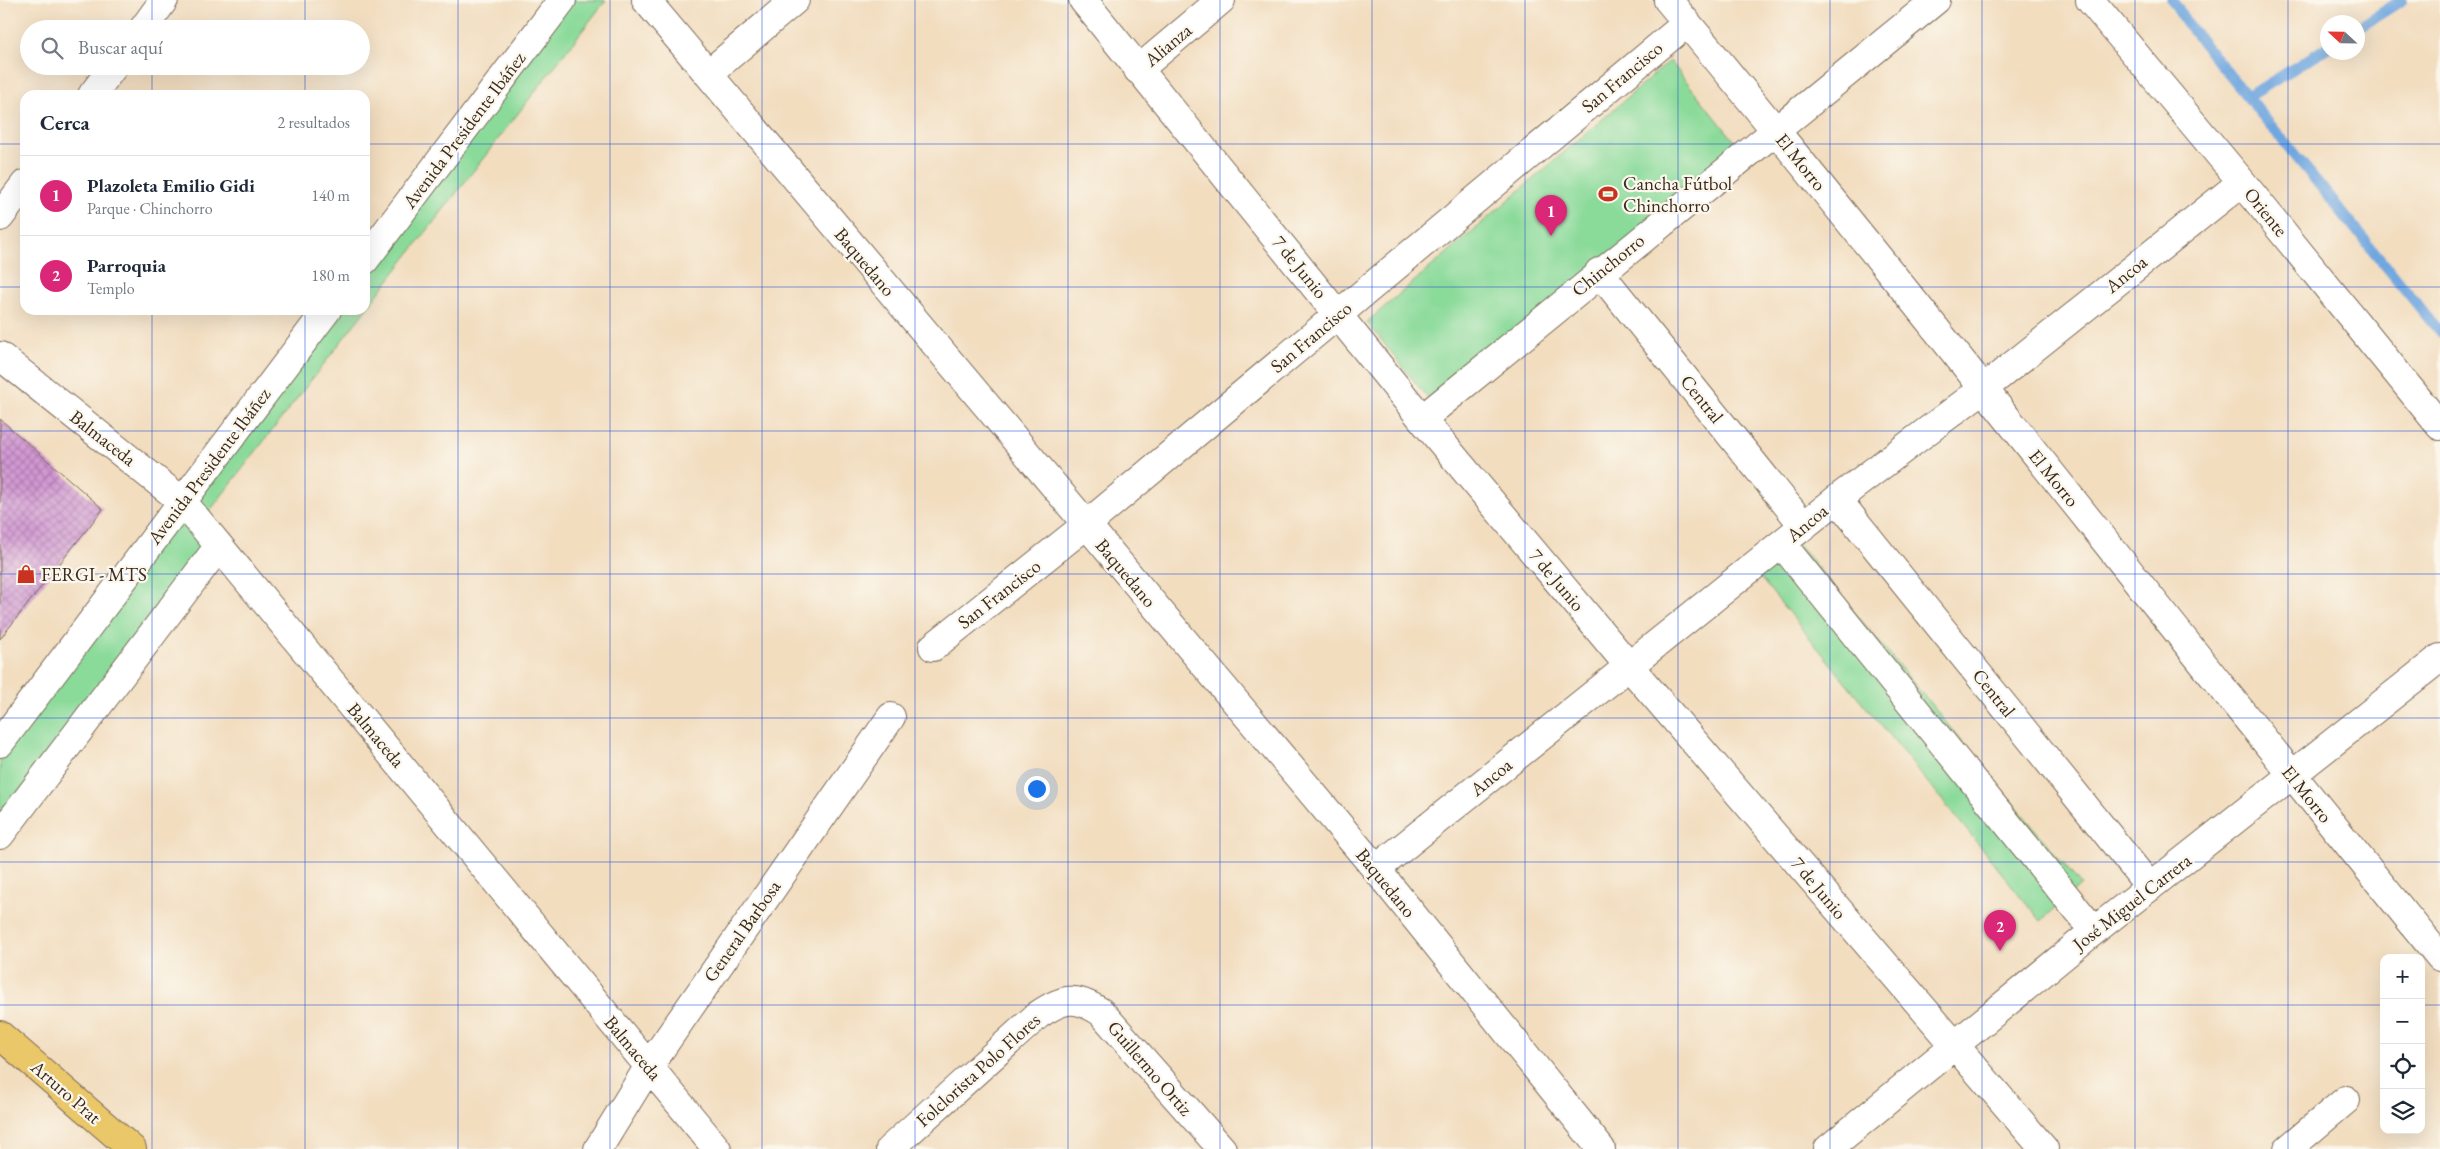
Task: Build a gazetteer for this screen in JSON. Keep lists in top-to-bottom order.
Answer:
{
  "streets": {
    "main road": ["Arturo Prat"],
    "street": [
      "Alianza",
      "San Francisco",
      "Avenida Presidente Ibáñez",
      "El Morro",
      "Oriente",
      "Baquedano",
      "Chinchorro",
      "7 de Junio",
      "Ancoa",
      "Central",
      "Balmaceda",
      "José Miguel Carrera",
      "General Barbosa",
      "Guillermo Ortiz",
      "Folclorista Polo Flores"
    ]
  },
  "crossings": [
    ["Alianza", "7 de Junio"],
    ["San Francisco", "El Morro"],
    ["San Francisco", "Baquedano"],
    ["San Francisco", "7 de Junio"],
    ["Avenida Presidente Ibáñez", "Balmaceda"],
    ["El Morro", "Chinchorro"],
    ["El Morro", "Ancoa"],
    ["El Morro", "José Miguel Carrera"],
    ["Oriente", "Ancoa"],
    ["Baquedano", "Ancoa"],
    ["Chinchorro", "7 de Junio"],
    ["Chinchorro", "Central"],
    ["7 de Junio", "Ancoa"],
    ["7 de Junio", "José Miguel Carrera"],
    ["Ancoa", "Central"],
    ["Central", "José Miguel Carrera"],
    ["Balmaceda", "General Barbosa"],
    ["Guillermo Ortiz", "Folclorista Polo Flores"]
  ],
  "places": {
    "sports": ["Cancha Fútbol Chinchorro"],
    "shop": ["FERGI - MTS"]
  },
  "north": "left",
  "page": {
    "search": "Buscar aquí",
    "heading": ["Cerca", "2 resultados"],
    "list": [
      {
        "mark": "1",
        "name": "Plazoleta Emilio Gidi",
        "note": "Parque · Chinchorro",
        "value": "140 m"
      },
      {
        "mark": "2",
        "name": "Parroquia",
        "note": "Templo",
        "value": "180 m"
      }
    ],
    "pins": ["1", "2"],
    "map_buttons": ["+", "−"]
  }
}
